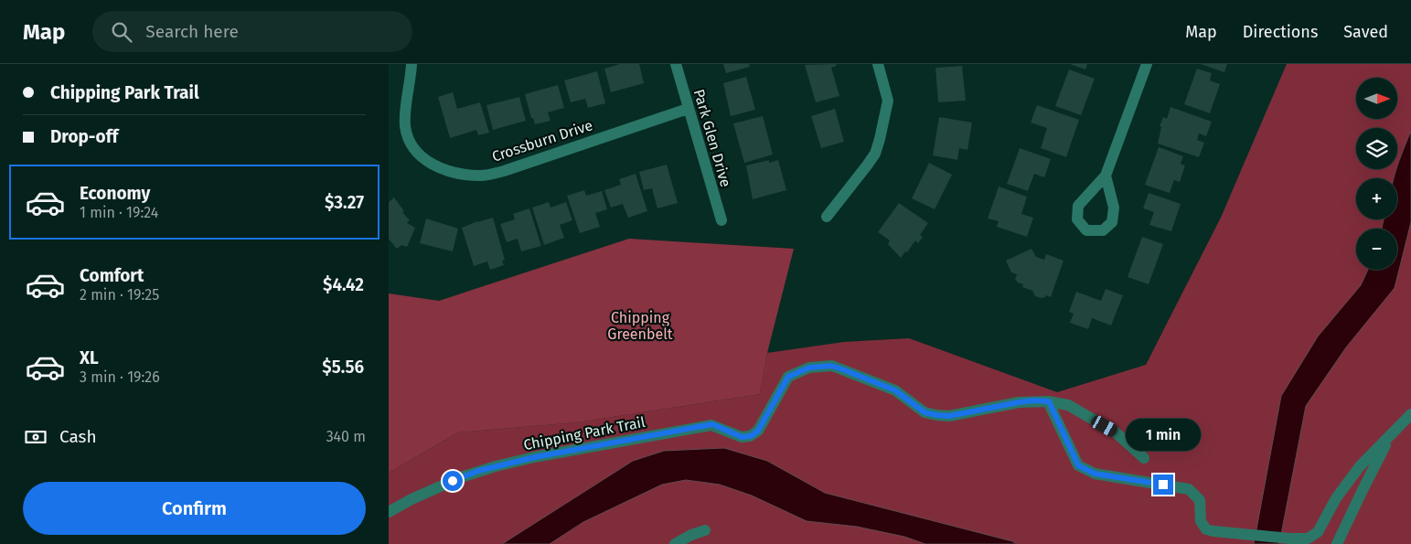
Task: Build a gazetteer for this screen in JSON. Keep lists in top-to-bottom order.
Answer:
{
  "streets": {
    "street": ["Park Glen Drive", "Crossburn Drive", "Chipping Park Trail"]
  },
  "crossings": [
    ["Park Glen Drive", "Crossburn Drive"]
  ],
  "parks": ["Chipping Greenbelt"],
  "north": "right",
  "page": {
    "header": "Map",
    "search": "Search here",
    "nav": ["Map", "Directions", "Saved"],
    "banner": ["Chipping Park Trail", "Drop-off"],
    "map_buttons": ["+", "−"],
    "list": [
      {
        "name": "Economy",
        "note": "1 min · 19:24",
        "value": "$3.27"
      },
      {
        "name": "Comfort",
        "note": "2 min · 19:25",
        "value": "$4.42"
      },
      {
        "name": "XL",
        "note": "3 min · 19:26",
        "value": "$5.56"
      }
    ],
    "pay": ["Cash", "340 m"],
    "bubble": "1 min",
    "buttons": "Confirm"
  }
}
